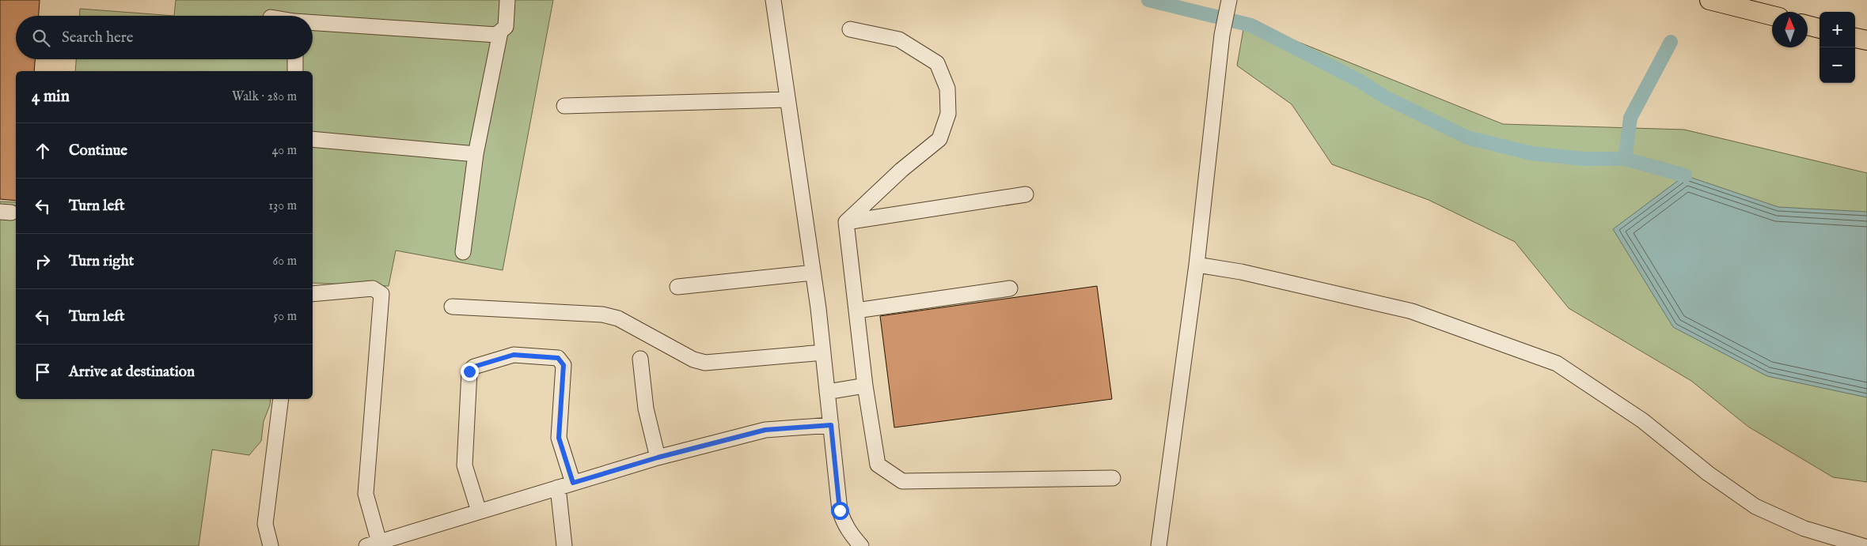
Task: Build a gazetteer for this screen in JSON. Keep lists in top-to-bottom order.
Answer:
{
  "north": "top",
  "page": {
    "map_buttons": ["+", "−"],
    "search": "Search here",
    "heading": ["4 min", "Walk · 280 m"],
    "list": [
      ["Continue", "40 m"],
      ["Turn left", "130 m"],
      ["Turn right", "60 m"],
      ["Turn left", "50 m"],
      "Arrive at destination"
    ]
  }
}
